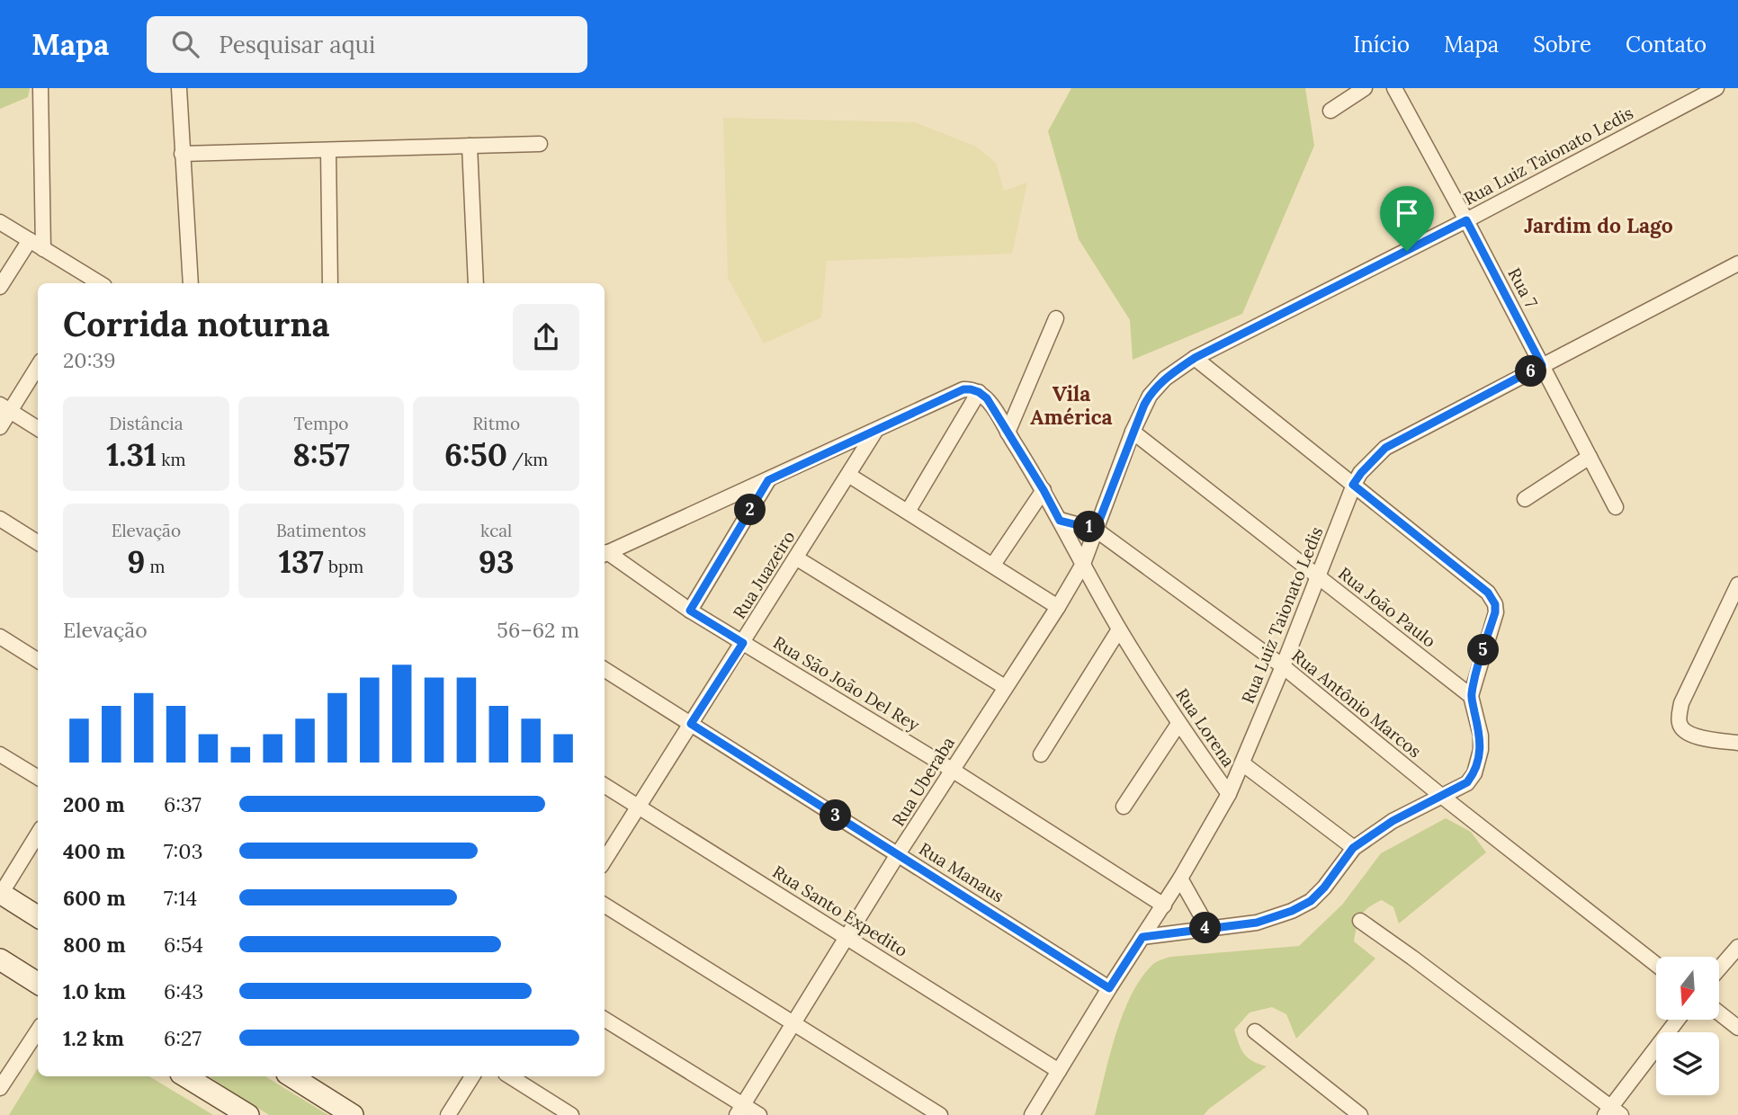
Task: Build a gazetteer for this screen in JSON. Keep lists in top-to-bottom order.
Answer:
{
  "streets": {
    "street": [
      "Rua Luiz Taionato Ledis",
      "Rua 7",
      "Rua Juazeiro",
      "Rua João Paulo",
      "Rua São João Del Rey",
      "Rua Antônio Marcos",
      "Rua Lorena",
      "Rua Uberaba",
      "Rua Manaus",
      "Rua Santo Expedito"
    ]
  },
  "crossings": [
    ["Rua Luiz Taionato Ledis", "Rua 7"],
    ["Rua Luiz Taionato Ledis", "Rua João Paulo"],
    ["Rua Luiz Taionato Ledis", "Rua Antônio Marcos"],
    ["Rua Luiz Taionato Ledis", "Rua Lorena"],
    ["Rua Luiz Taionato Ledis", "Rua Uberaba"],
    ["Rua Juazeiro", "Rua São João Del Rey"],
    ["Rua Juazeiro", "Rua Manaus"],
    ["Rua Juazeiro", "Rua Santo Expedito"],
    ["Rua João Paulo", "Rua Uberaba"],
    ["Rua São João Del Rey", "Rua Lorena"],
    ["Rua São João Del Rey", "Rua Uberaba"],
    ["Rua Antônio Marcos", "Rua Uberaba"],
    ["Rua Lorena", "Rua Uberaba"],
    ["Rua Lorena", "Rua Manaus"],
    ["Rua Lorena", "Rua Santo Expedito"],
    ["Rua Uberaba", "Rua Manaus"],
    ["Rua Uberaba", "Rua Santo Expedito"]
  ],
  "districts": ["Jardim do Lago", "Vila América"],
  "north": "bottom",
  "page": {
    "header": "Mapa",
    "search": "Pesquisar aqui",
    "nav": [
      "Início",
      "Mapa",
      "Sobre",
      "Contato"
    ],
    "heading": ["Corrida noturna", "20:39"],
    "pins": [
      "6",
      "2",
      "1",
      "5",
      "3",
      "4"
    ],
    "stats": [
      ["Distância", "1.31 km"],
      ["Tempo", "8:57"],
      ["Ritmo", "6:50 /km"],
      ["Elevação", "9 m"],
      ["Batimentos", "137 bpm"],
      ["kcal", "93"]
    ],
    "chart": ["Elevação", "56–62 m"],
    "list": [
      {
        "name": "200 m",
        "note": "6:37"
      },
      {
        "name": "400 m",
        "note": "7:03"
      },
      {
        "name": "600 m",
        "note": "7:14"
      },
      {
        "name": "800 m",
        "note": "6:54"
      },
      {
        "name": "1.0 km",
        "note": "6:43"
      },
      {
        "name": "1.2 km",
        "note": "6:27"
      }
    ]
  }
}
